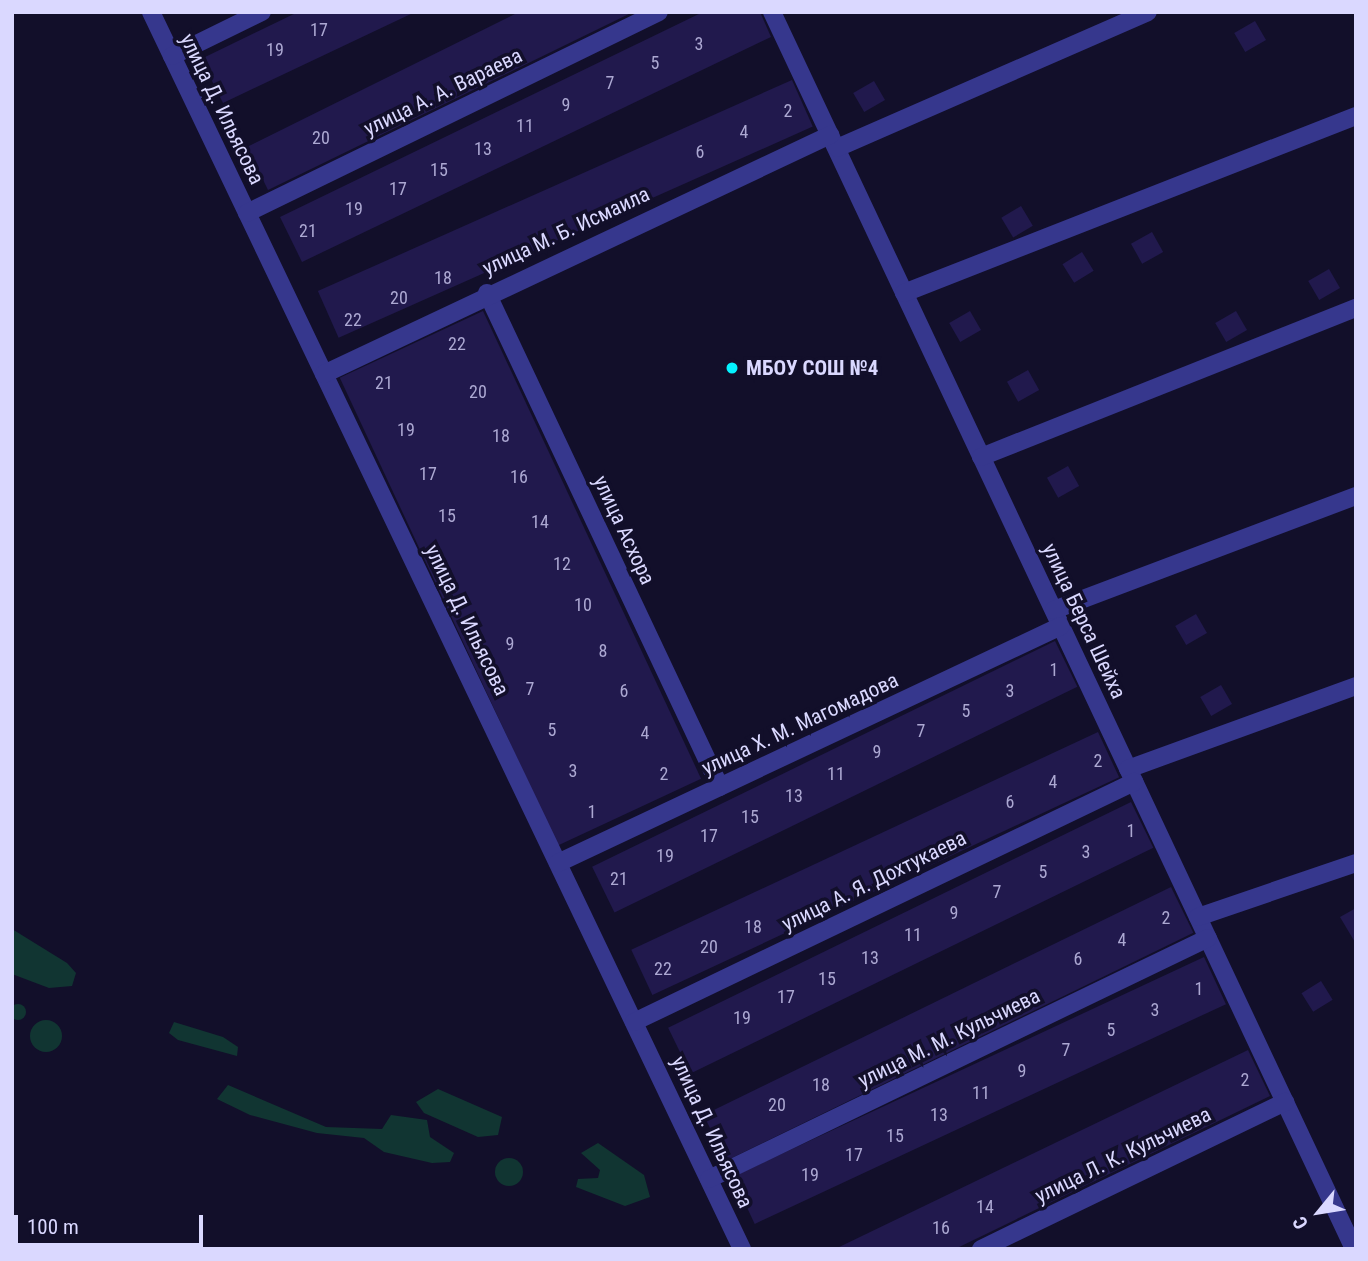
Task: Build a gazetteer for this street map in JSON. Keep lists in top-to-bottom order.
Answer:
{
  "streets": {
    "street": [
      "улица А. А. Вараева",
      "улица Д. Ильясова",
      "улица М. Б. Исмаила",
      "улица Асхора",
      "улица Берса Шейха",
      "улица Х. М. Магомадова",
      "улица А. Я. Дохтукаева",
      "улица М. М. Кульчиева",
      "улица Л. К. Кульчиева"
    ]
  },
  "crossings": [
    ["улица А. А. Вараева", "улица Д. Ильясова"],
    ["улица Д. Ильясова", "улица М. Б. Исмаила"],
    ["улица Д. Ильясова", "улица Х. М. Магомадова"],
    ["улица Д. Ильясова", "улица А. Я. Дохтукаева"],
    ["улица Д. Ильясова", "улица М. М. Кульчиева"],
    ["улица М. Б. Исмаила", "улица Асхора"],
    ["улица М. Б. Исмаила", "улица Берса Шейха"],
    ["улица Асхора", "улица Х. М. Магомадова"],
    ["улица Берса Шейха", "улица Х. М. Магомадова"],
    ["улица Берса Шейха", "улица А. Я. Дохтукаева"],
    ["улица Берса Шейха", "улица М. М. Кульчиева"],
    ["улица Берса Шейха", "улица Л. К. Кульчиева"]
  ],
  "places": ["МБОУ СОШ №4"],
  "house_numbers": [
    "17",
    "3",
    "19",
    "5",
    "7",
    "9",
    "2",
    "11",
    "4",
    "20",
    "13",
    "6",
    "15",
    "17",
    "19",
    "21",
    "18",
    "20",
    "22",
    "22",
    "21",
    "20",
    "19",
    "18",
    "17",
    "16",
    "15",
    "14",
    "12",
    "10",
    "9",
    "8",
    "1",
    "7",
    "6",
    "3",
    "5",
    "5",
    "7",
    "4",
    "9",
    "2",
    "3",
    "2",
    "11",
    "4",
    "13",
    "6",
    "1",
    "15",
    "1",
    "17",
    "3",
    "19",
    "5",
    "21",
    "7",
    "9",
    "2",
    "18",
    "11",
    "4",
    "20",
    "13",
    "6",
    "22",
    "15",
    "1",
    "17",
    "3",
    "19",
    "5",
    "7",
    "9",
    "2",
    "18",
    "11",
    "20",
    "13",
    "15",
    "17",
    "19",
    "14",
    "16"
  ],
  "scale_bar": "100 m",
  "north": "bottom left"
}
